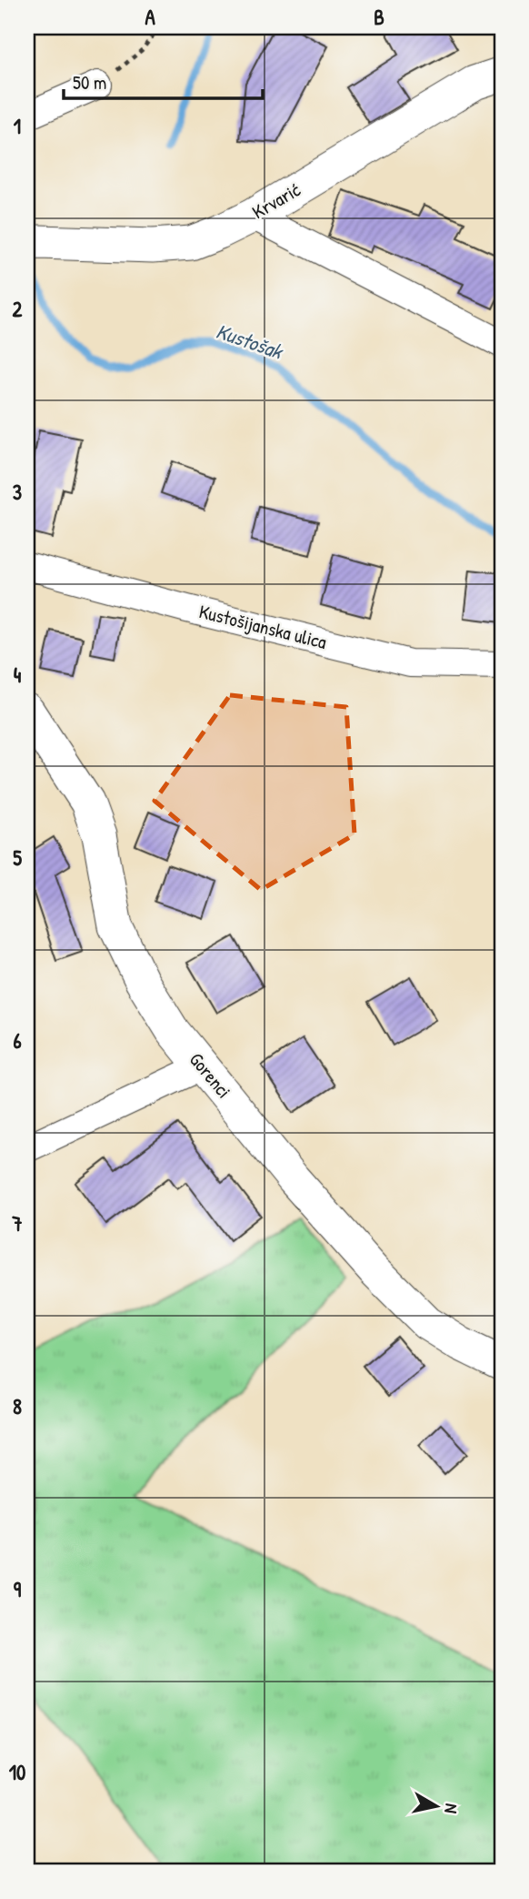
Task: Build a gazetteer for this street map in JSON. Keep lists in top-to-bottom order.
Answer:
{
  "streets": {
    "street": ["Krvarić", "Kustošijanska ulica", "Gorenci"]
  },
  "water": ["Kustošak"],
  "scale_bar": "50 m",
  "north": "right",
  "grid": {
    "columns": ["A", "B"],
    "rows": [
      "1",
      "2",
      "3",
      "4",
      "5",
      "6",
      "7",
      "8",
      "9",
      "10"
    ]
  }
}
